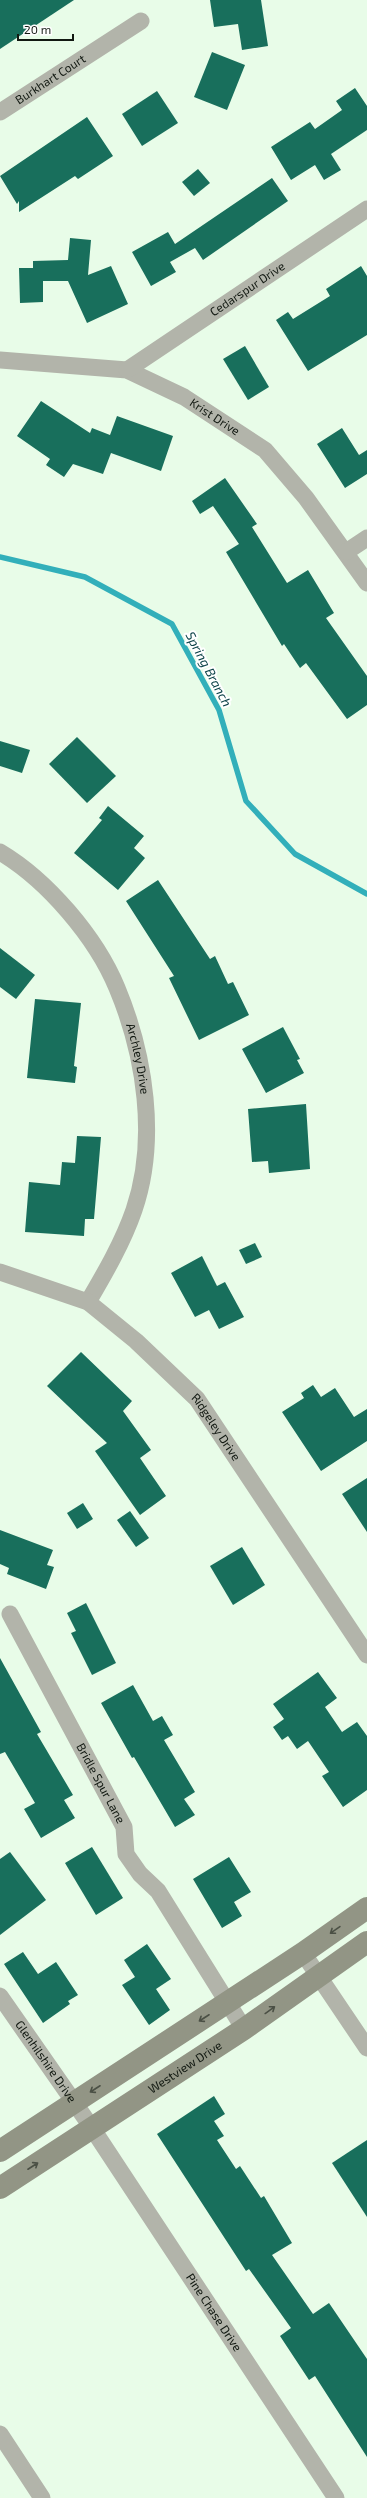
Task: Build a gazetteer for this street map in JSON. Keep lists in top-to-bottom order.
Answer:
{
  "streets": {
    "main road": ["Westview Drive"],
    "street": [
      "Burkhart Court",
      "Cedarspur Drive",
      "Krist Drive",
      "Archley Drive",
      "Ridgeley Drive",
      "Bridle Spur Lane",
      "Glenhilshire Drive",
      "Pine Chase Drive"
    ]
  },
  "crossings": [
    ["Cedarspur Drive", "Krist Drive"],
    ["Archley Drive", "Ridgeley Drive"],
    ["Bridle Spur Lane", "Westview Drive"],
    ["Glenhilshire Drive", "Westview Drive"],
    ["Glenhilshire Drive", "Pine Chase Drive"],
    ["Westview Drive", "Pine Chase Drive"]
  ],
  "water": ["Spring Branch"],
  "scale_bar": "20 m"
}
